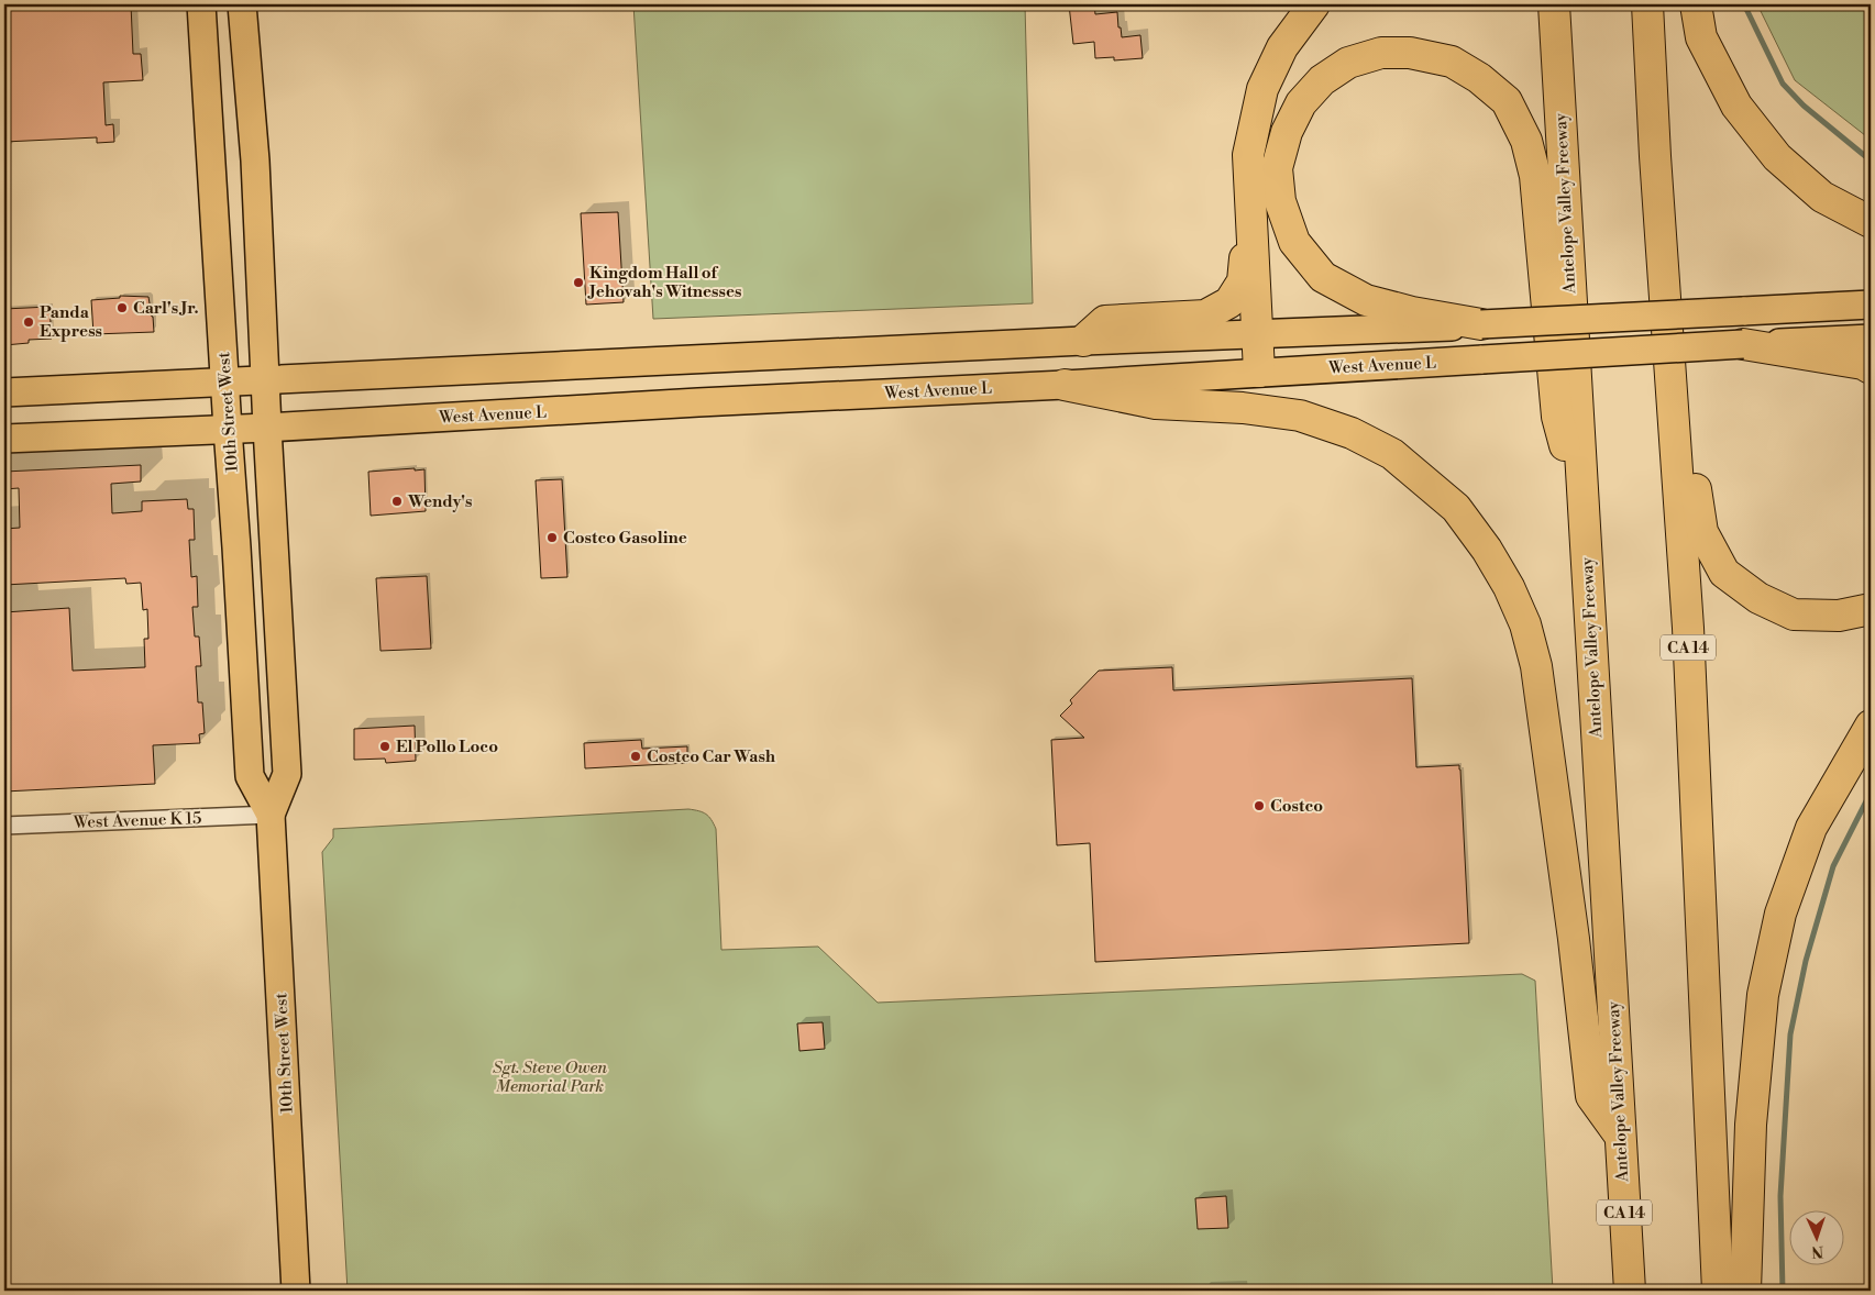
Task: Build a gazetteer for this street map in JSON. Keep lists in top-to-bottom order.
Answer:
{
  "streets": {
    "highway": ["Antelope Valley Freeway", "CA 14"],
    "main road": ["West Avenue L", "10th Street West"],
    "street": ["West Avenue K 15"]
  },
  "crossings": [
    ["West Avenue L", "10th Street West"],
    ["10th Street West", "West Avenue K 15"]
  ],
  "parks": ["Sgt. Steve Owen Memorial Park"],
  "places": [
    "Kingdom Hall of Jehovah's Witnesses",
    "Carl's Jr.",
    "Panda Express",
    "Wendy's",
    "Costco Gasoline",
    "El Pollo Loco",
    "Costco Car Wash",
    "Costco"
  ],
  "north": "bottom"
}
